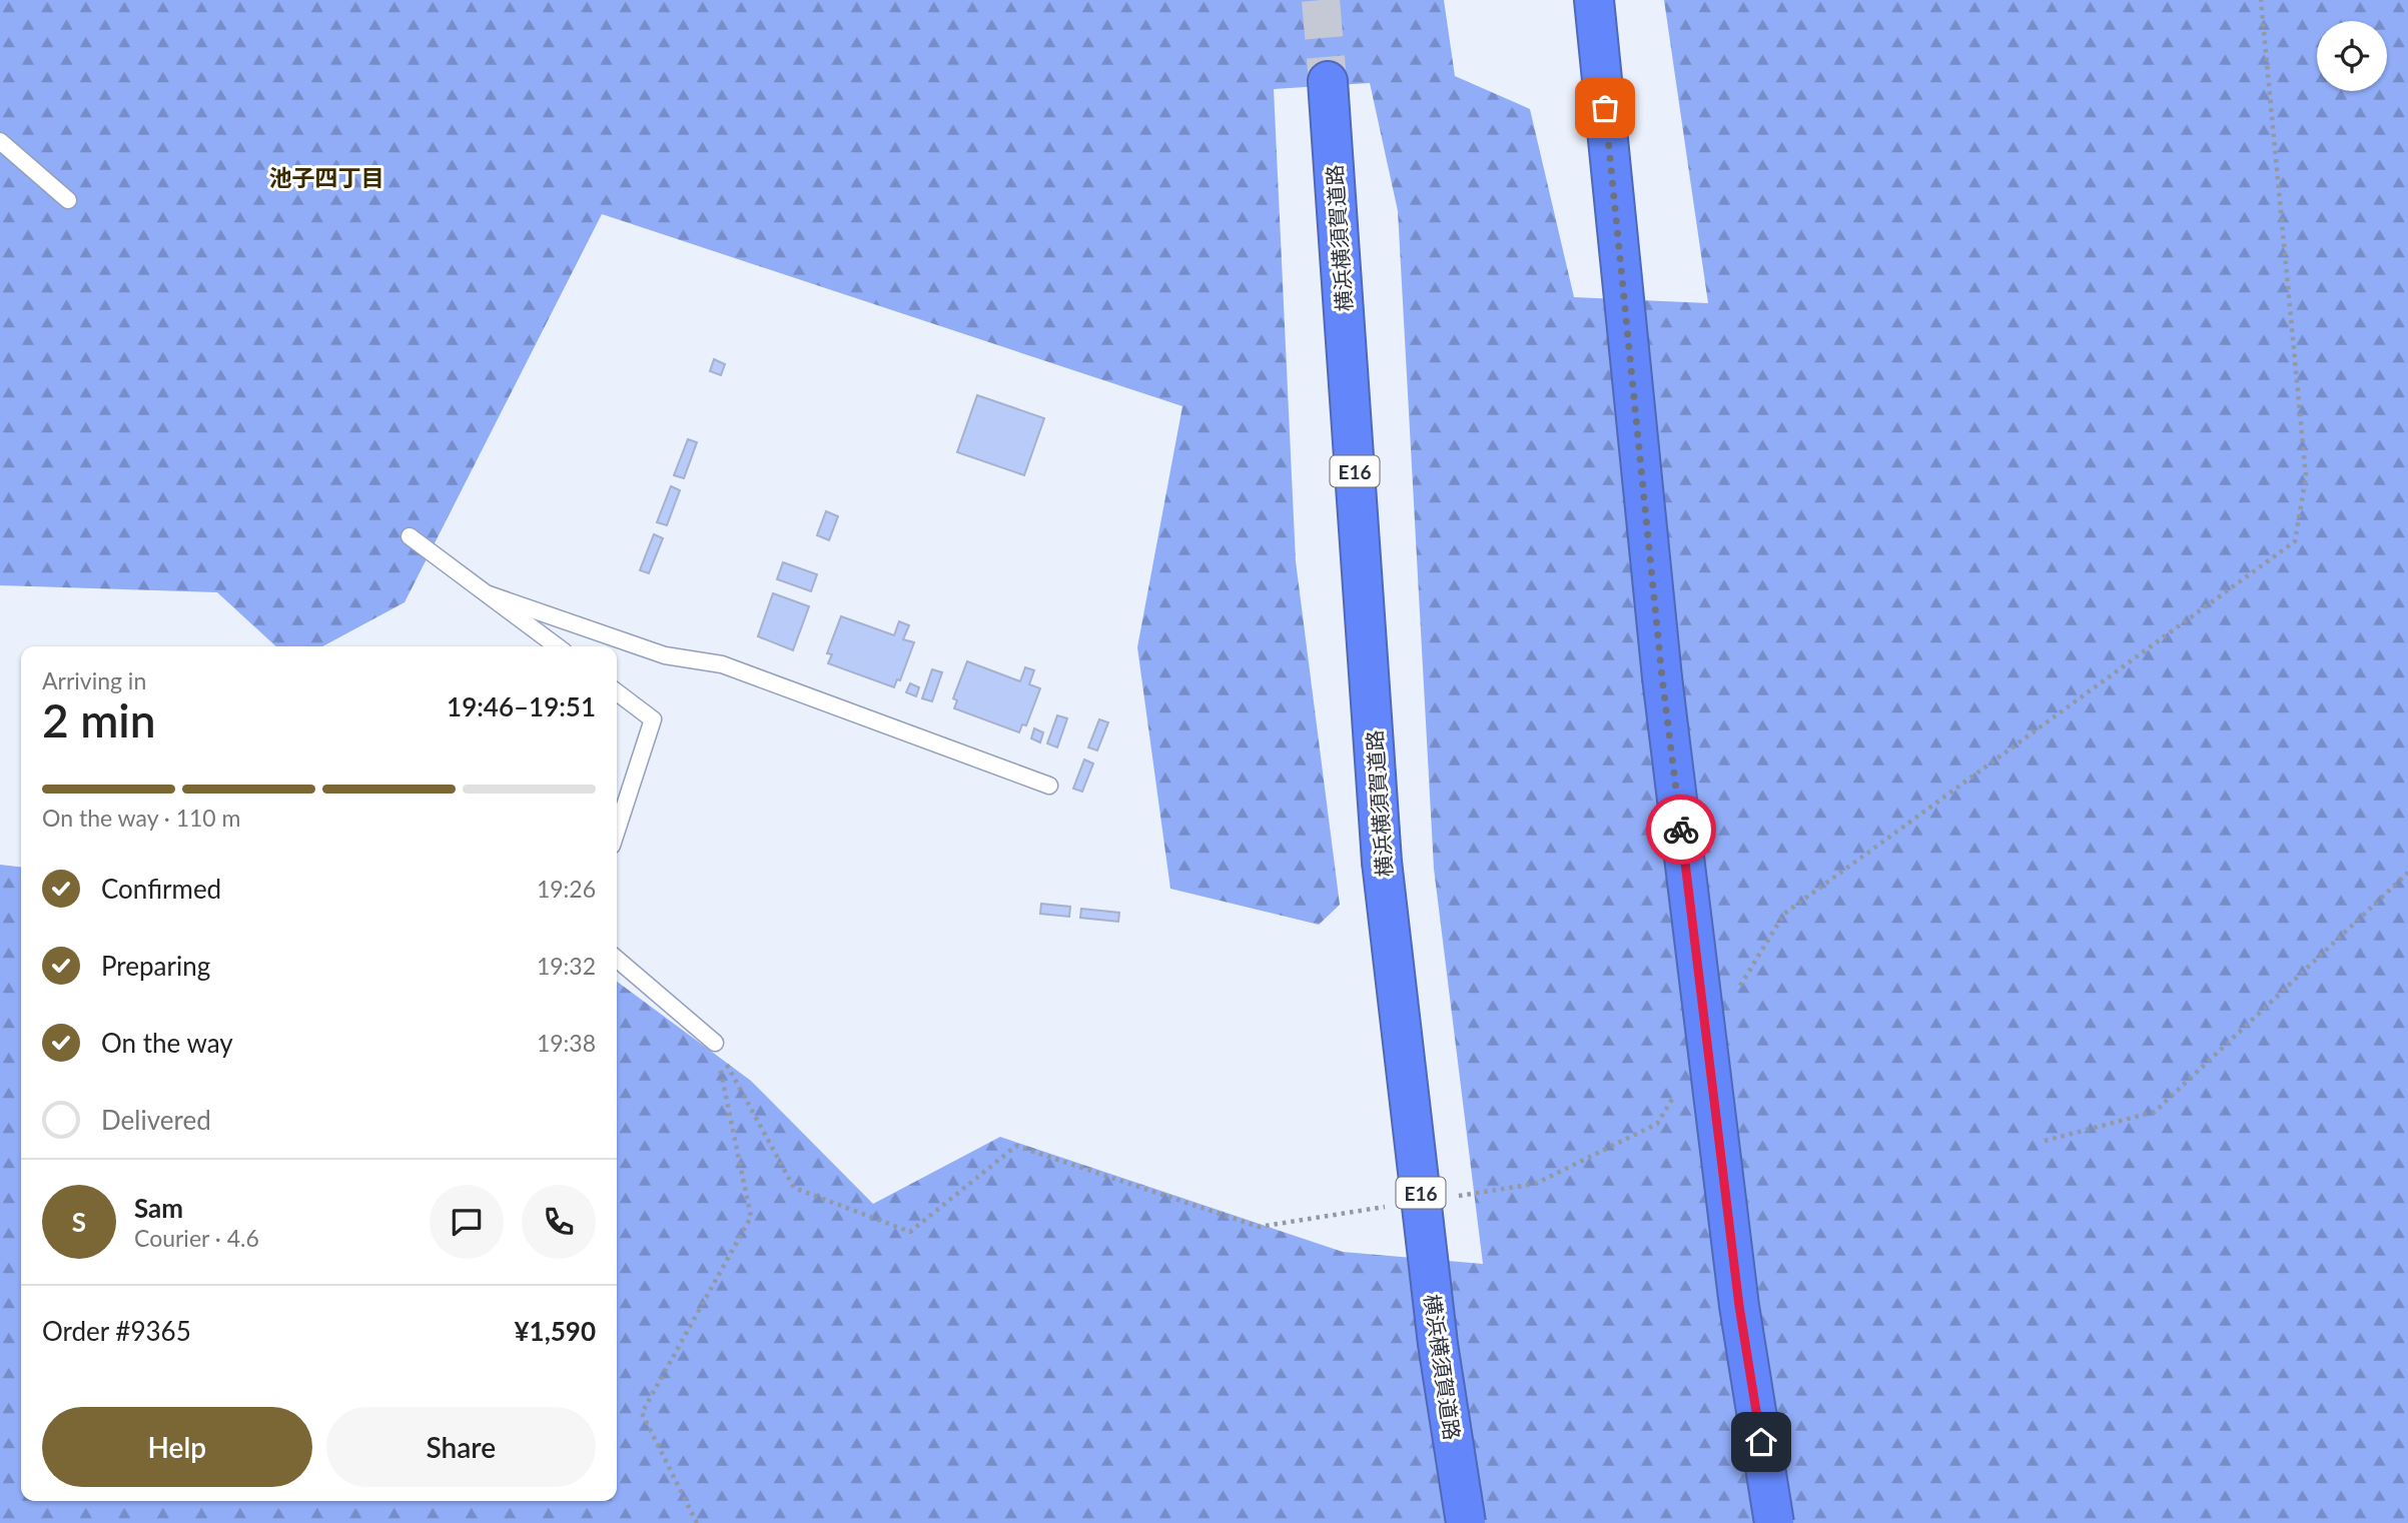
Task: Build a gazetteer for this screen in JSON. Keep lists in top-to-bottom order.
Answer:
{
  "streets": {
    "highway": ["横浜横須賀道路", "E16"]
  },
  "districts": ["池子四丁目"],
  "page": {
    "heading": ["2 min", "Arriving in", "19:46–19:51"],
    "panel": [
      "Sam",
      "Courier · 4.6",
      "Order #9365",
      "¥1,590"
    ],
    "bar": "On the way · 110 m",
    "list": [
      ["Confirmed", "19:26"],
      ["Preparing", "19:32"],
      ["On the way", "19:38"],
      "Delivered"
    ],
    "round": "S",
    "buttons": ["Help", "Share"]
  }
}
